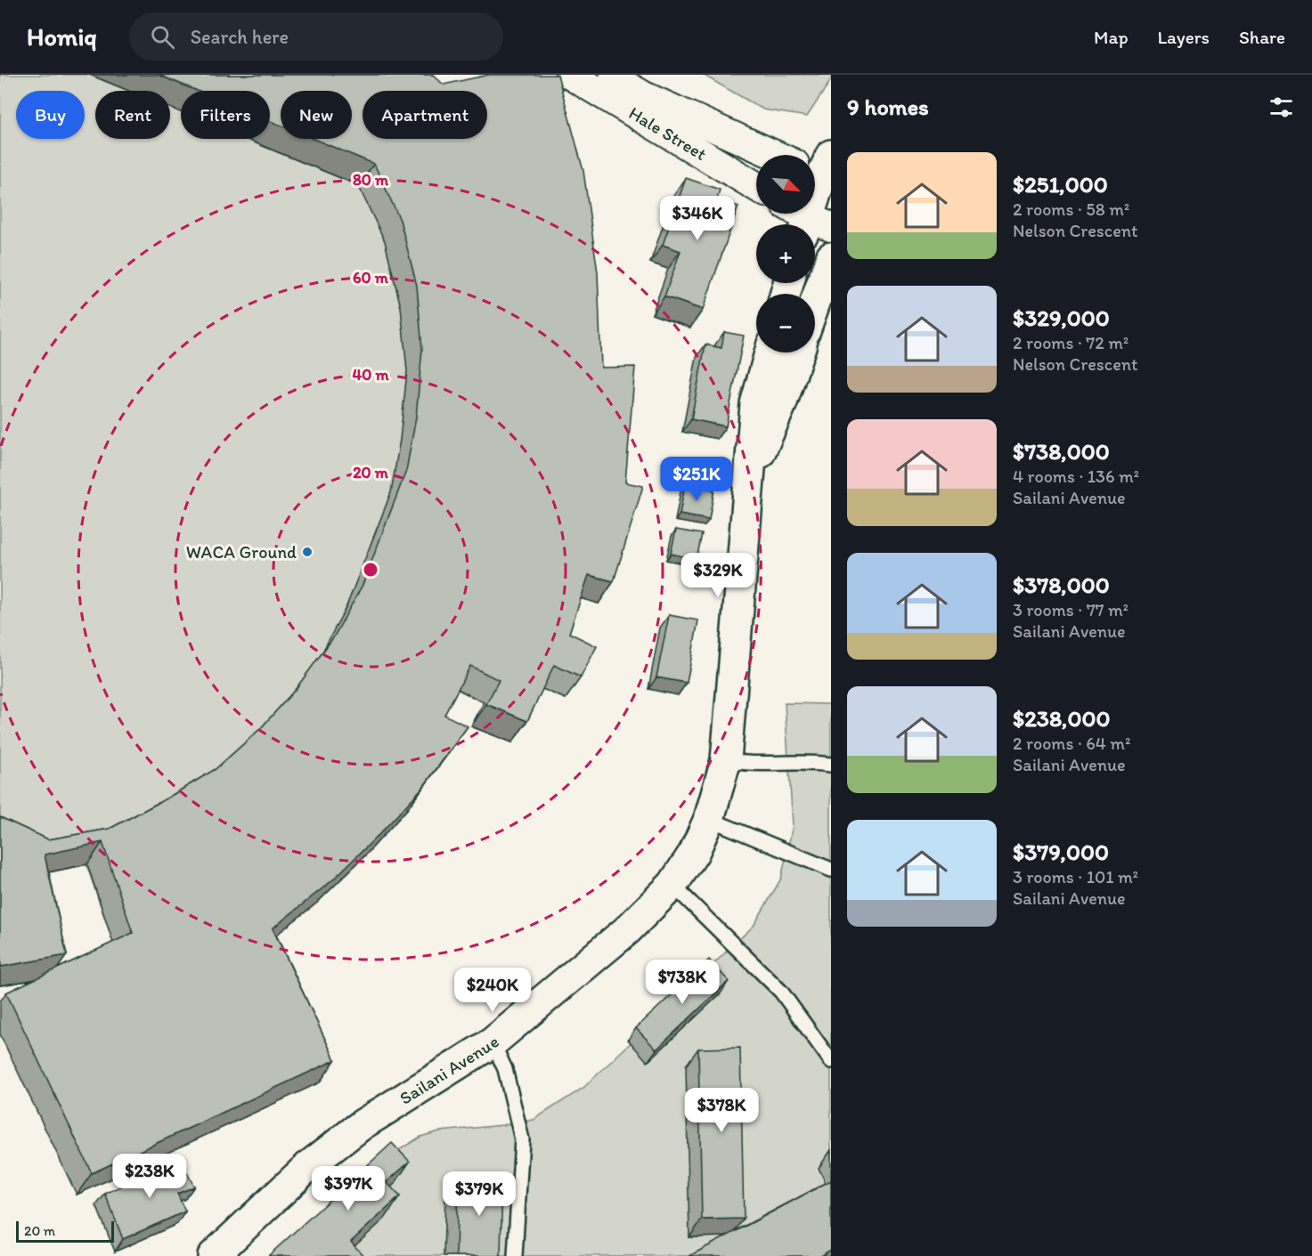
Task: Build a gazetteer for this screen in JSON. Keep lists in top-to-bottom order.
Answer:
{
  "streets": {
    "street": ["Hale Street", "Sailani Avenue"]
  },
  "places": ["WACA Ground"],
  "scale_bar": "20 m",
  "north": "bottom right",
  "page": {
    "header": "Homiq",
    "search": "Search here",
    "nav": ["Map", "Layers", "Share"],
    "heading": "9 homes",
    "chip": [
      "Buy",
      "Rent",
      "Filters",
      "New",
      "Apartment"
    ],
    "list": [
      {
        "name": "$251,000",
        "note": "2 rooms · 58 m² · Nelson Crescent"
      },
      {
        "name": "$329,000",
        "note": "2 rooms · 72 m² · Nelson Crescent"
      },
      {
        "name": "$738,000",
        "note": "4 rooms · 136 m² · Sailani Avenue"
      },
      {
        "name": "$378,000",
        "note": "3 rooms · 77 m² · Sailani Avenue"
      },
      {
        "name": "$238,000",
        "note": "2 rooms · 64 m² · Sailani Avenue"
      },
      {
        "name": "$379,000",
        "note": "3 rooms · 101 m² · Sailani Avenue"
      }
    ],
    "map_buttons": ["+", "−"],
    "price": [
      "$346K",
      "$251K",
      "$329K",
      "$738K",
      "$240K",
      "$378K",
      "$238K",
      "$397K",
      "$379K"
    ],
    "scale": "20 m"
  },
  "rings": [
    "80 m",
    "60 m",
    "40 m",
    "20 m"
  ]
}
